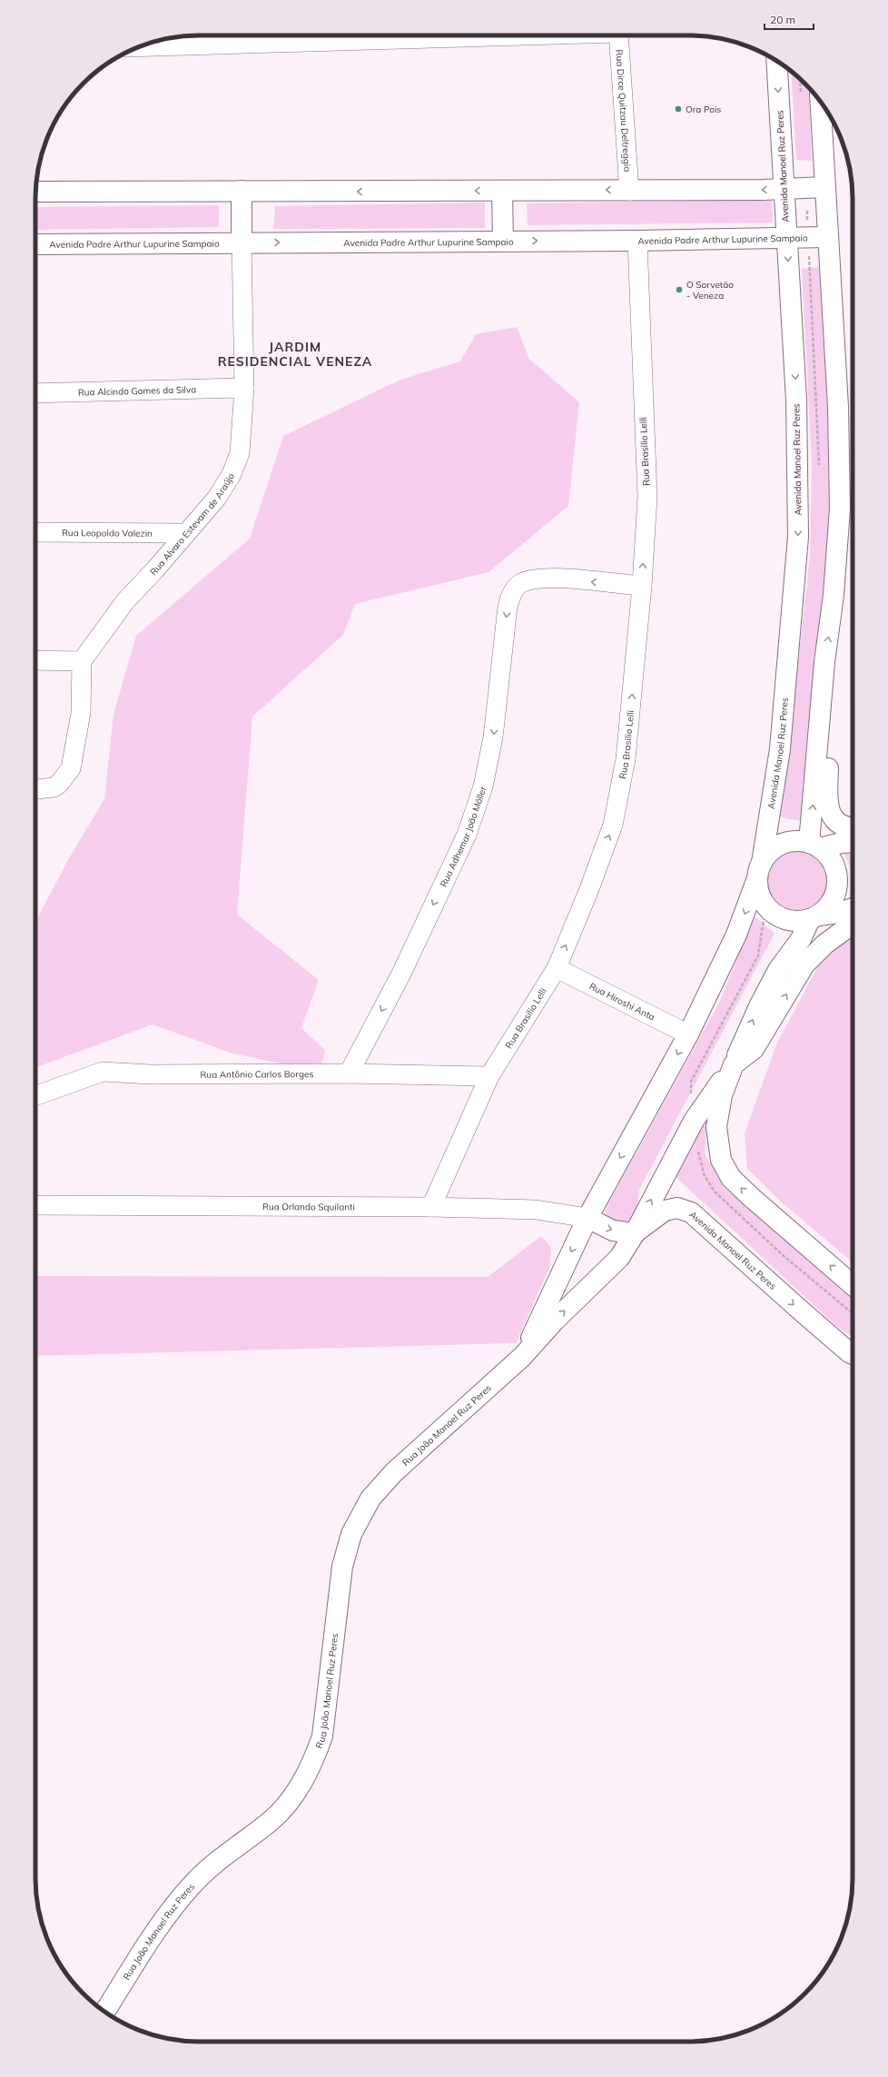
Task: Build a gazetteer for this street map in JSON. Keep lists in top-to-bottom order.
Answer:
{
  "streets": {
    "main road": ["Avenida Manoel Ruz Peres", "Avenida Padre Arthur Lupurine Sampaio", "Rua João Manoel Ruz Peres"],
    "street": [
      "Rua Dirce Quitzau Deltreggia",
      "Rua Alcindo Gomes da Silva",
      "Rua Brasilio Lelli",
      "Rua Alvaro Estevam de Araújo",
      "Rua Leopoldo Valezin",
      "Rua Adhemar João Möller",
      "Rua Hiroshi Anta",
      "Rua Antônio Carlos Borges",
      "Rua Orlando Squilanti"
    ]
  },
  "crossings": [
    ["Avenida Manoel Ruz Peres", "Avenida Padre Arthur Lupurine Sampaio"],
    ["Avenida Manoel Ruz Peres", "Rua Hiroshi Anta"],
    ["Avenida Manoel Ruz Peres", "Rua Orlando Squilanti"],
    ["Avenida Manoel Ruz Peres", "Rua João Manoel Ruz Peres"],
    ["Avenida Padre Arthur Lupurine Sampaio", "Rua Brasilio Lelli"],
    ["Avenida Padre Arthur Lupurine Sampaio", "Rua Alvaro Estevam de Araújo"],
    ["Rua Alcindo Gomes da Silva", "Rua Alvaro Estevam de Araújo"],
    ["Rua Brasilio Lelli", "Rua Adhemar João Möller"],
    ["Rua Brasilio Lelli", "Rua Hiroshi Anta"],
    ["Rua Brasilio Lelli", "Rua Antônio Carlos Borges"],
    ["Rua Brasilio Lelli", "Rua Orlando Squilanti"],
    ["Rua Alvaro Estevam de Araújo", "Rua Leopoldo Valezin"],
    ["Rua Adhemar João Möller", "Rua Antônio Carlos Borges"],
    ["Rua Orlando Squilanti", "Rua João Manoel Ruz Peres"]
  ],
  "one_way": ["Rua Brasilio Lelli", "Rua Adhemar João Möller"],
  "districts": ["JARDIM RESIDENCIAL VENEZA"],
  "places": ["Ora Pois", "O Sorvetão - Veneza"],
  "scale_bar": "20 m"
}
